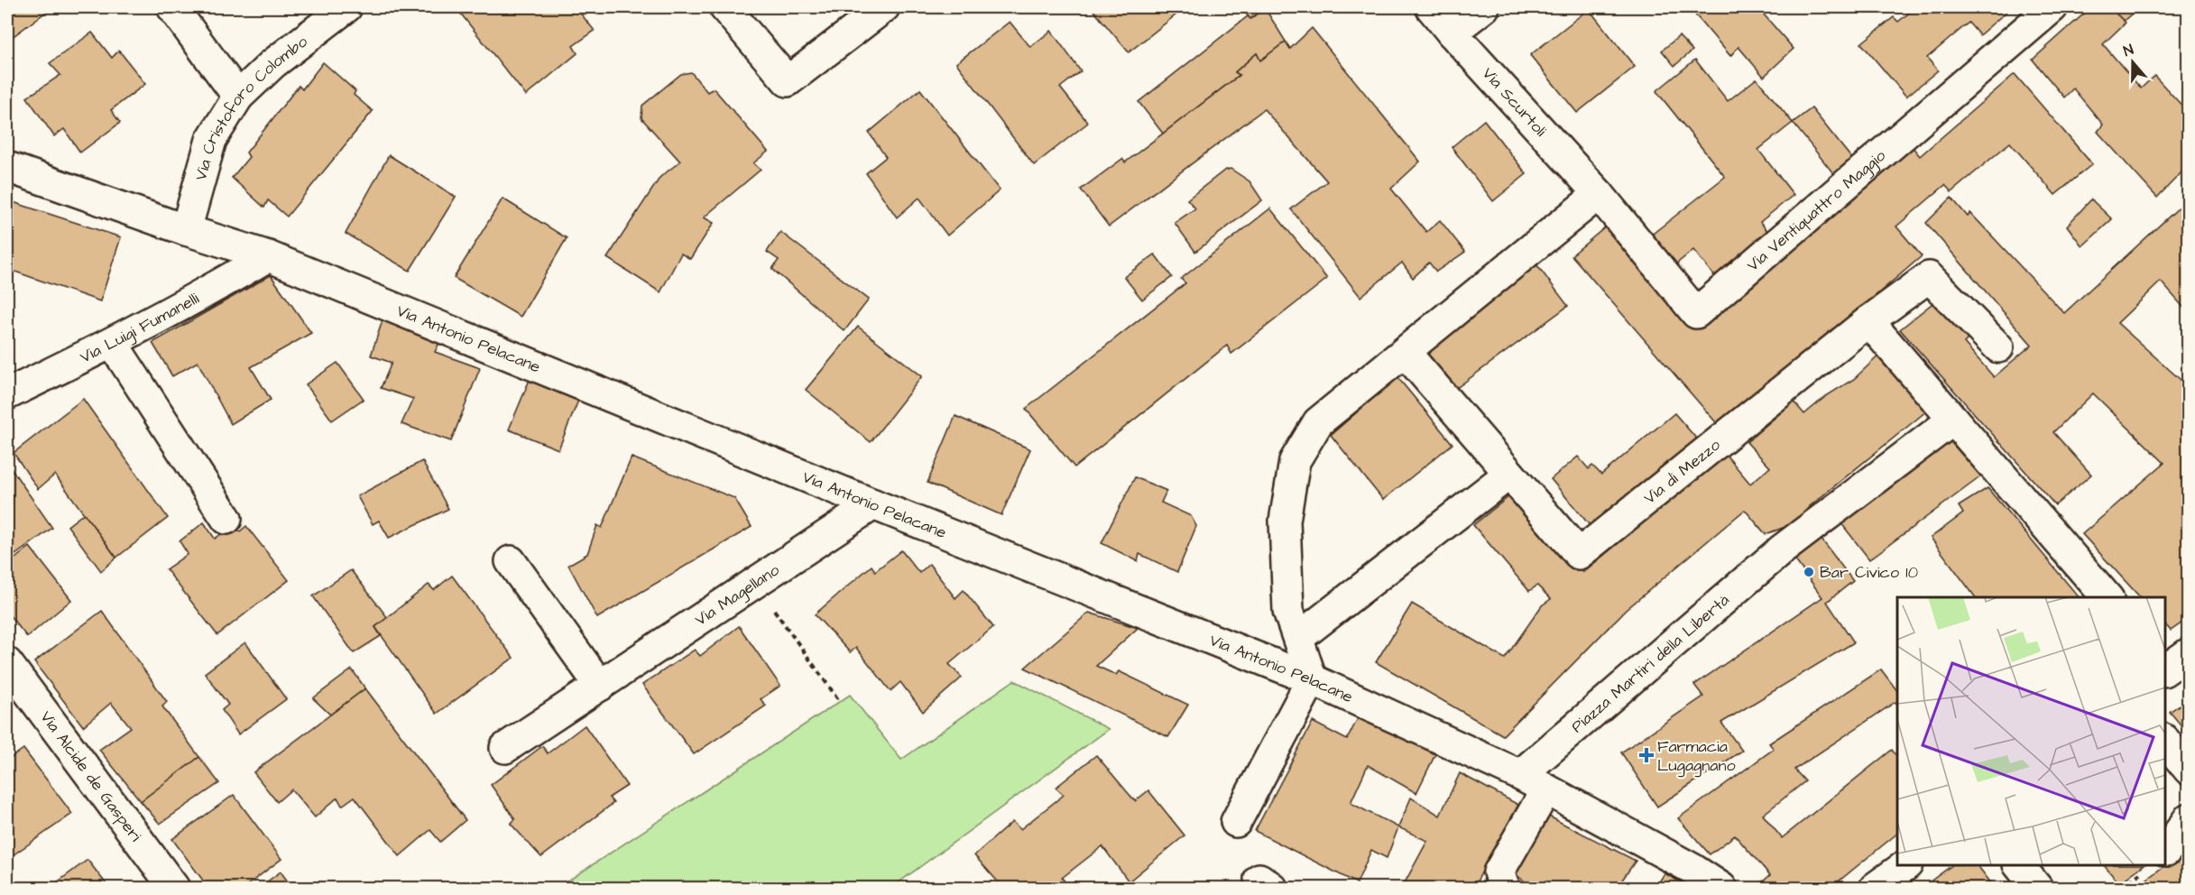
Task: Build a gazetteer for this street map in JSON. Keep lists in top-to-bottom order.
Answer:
{
  "streets": {
    "street": [
      "Via Scurtoli",
      "Via Cristoforo Colombo",
      "Via Ventiquattro Maggio",
      "Via Luigi Fumanelli",
      "Via Antonio Pelacane",
      "Via di Mezzo",
      "Via Magellano",
      "Piazza Martiri della Libertà",
      "Via Alcide de Gasperi"
    ]
  },
  "crossings": [
    ["Via Scurtoli", "Via Ventiquattro Maggio"],
    ["Via Cristoforo Colombo", "Via Antonio Pelacane"],
    ["Via Luigi Fumanelli", "Via Antonio Pelacane"],
    ["Via Antonio Pelacane", "Via Magellano"],
    ["Via Antonio Pelacane", "Piazza Martiri della Libertà"]
  ],
  "places": {
    "other": ["Bar Civico 10"],
    "health": ["Farmacia Lugagnano"]
  },
  "north": "top"
}
